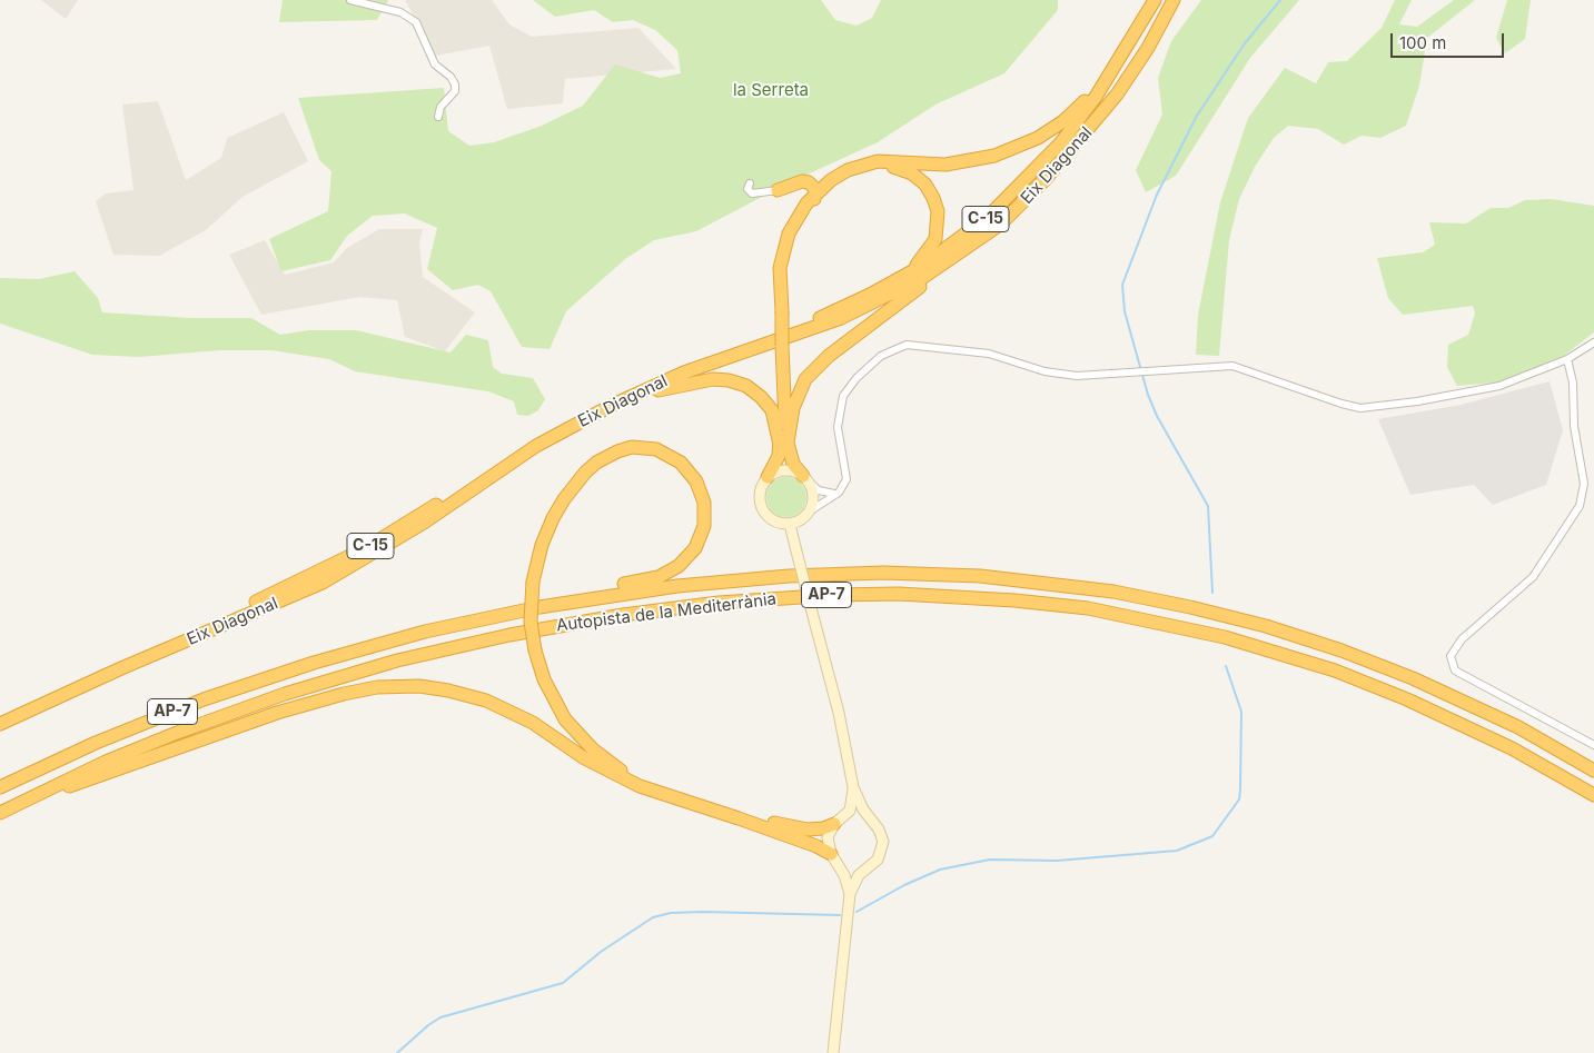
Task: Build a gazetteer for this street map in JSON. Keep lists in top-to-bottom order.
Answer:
{
  "streets": {
    "highway": [
      "Eix Diagonal",
      "C-15",
      "AP-7",
      "Autopista de la Mediterrània"
    ]
  },
  "parks": ["la Serreta"],
  "scale_bar": "100 m"
}
